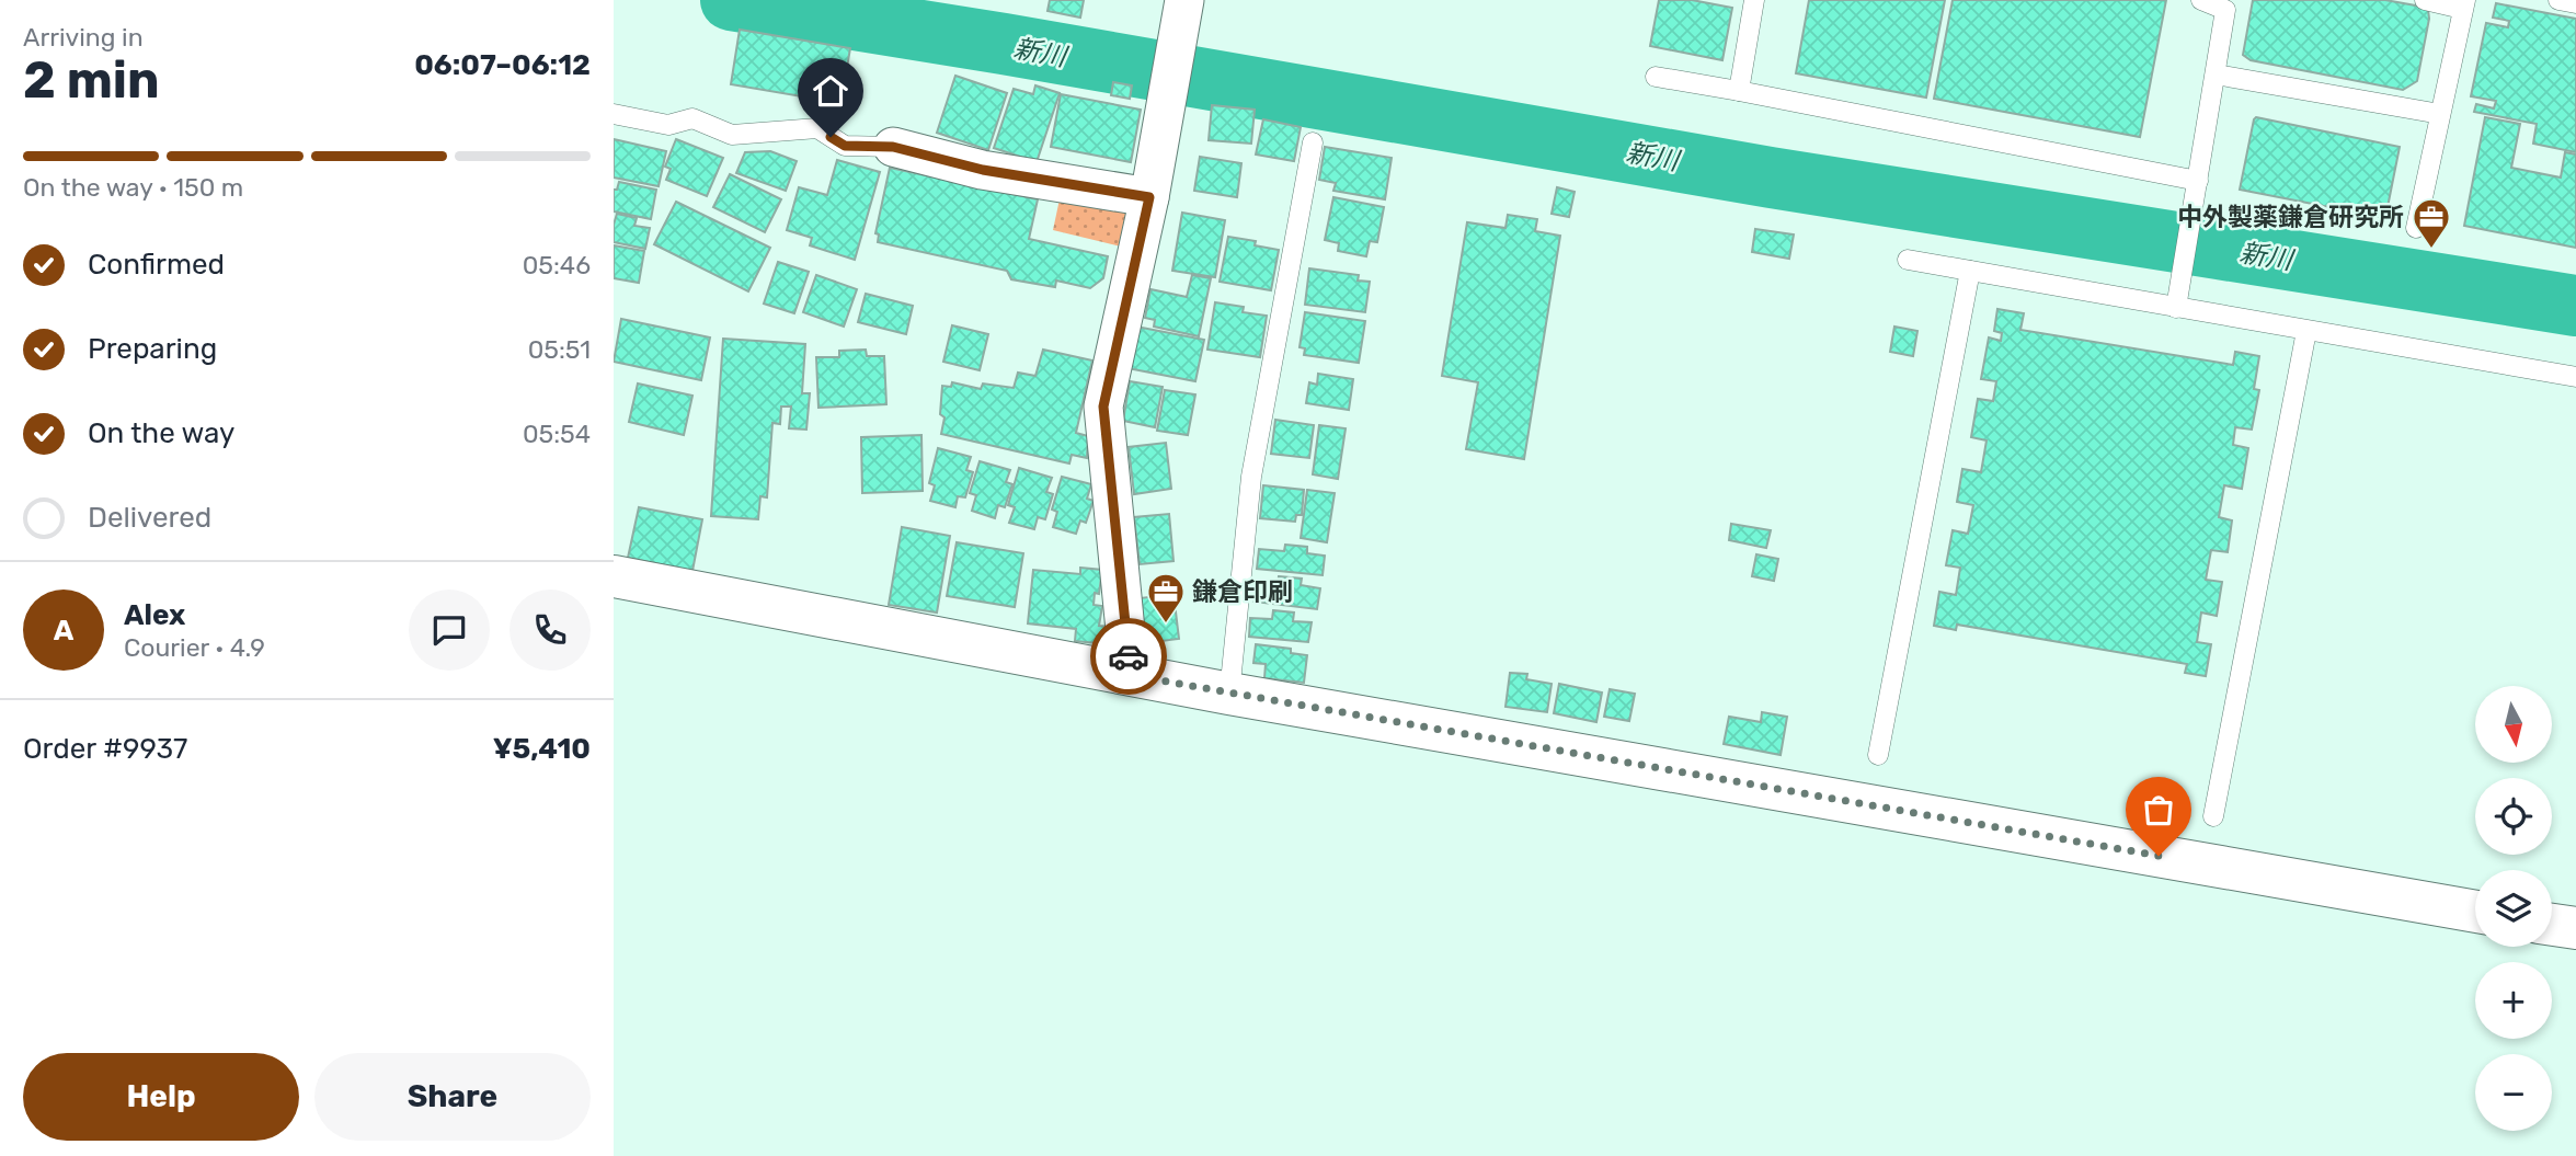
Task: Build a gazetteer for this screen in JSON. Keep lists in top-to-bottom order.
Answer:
{
  "water": ["新川"],
  "places": {
    "office": ["中外製薬鎌倉研究所", "鎌倉印刷"]
  },
  "north": "bottom",
  "page": {
    "heading": ["2 min", "Arriving in", "06:07–06:12"],
    "panel": [
      "Alex",
      "Courier · 4.9",
      "Order #9937",
      "¥5,410"
    ],
    "bar": "On the way · 150 m",
    "list": [
      ["Confirmed", "05:46"],
      ["Preparing", "05:51"],
      ["On the way", "05:54"],
      "Delivered"
    ],
    "round": "A",
    "map_buttons": ["+", "−"],
    "buttons": ["Help", "Share"]
  }
}
